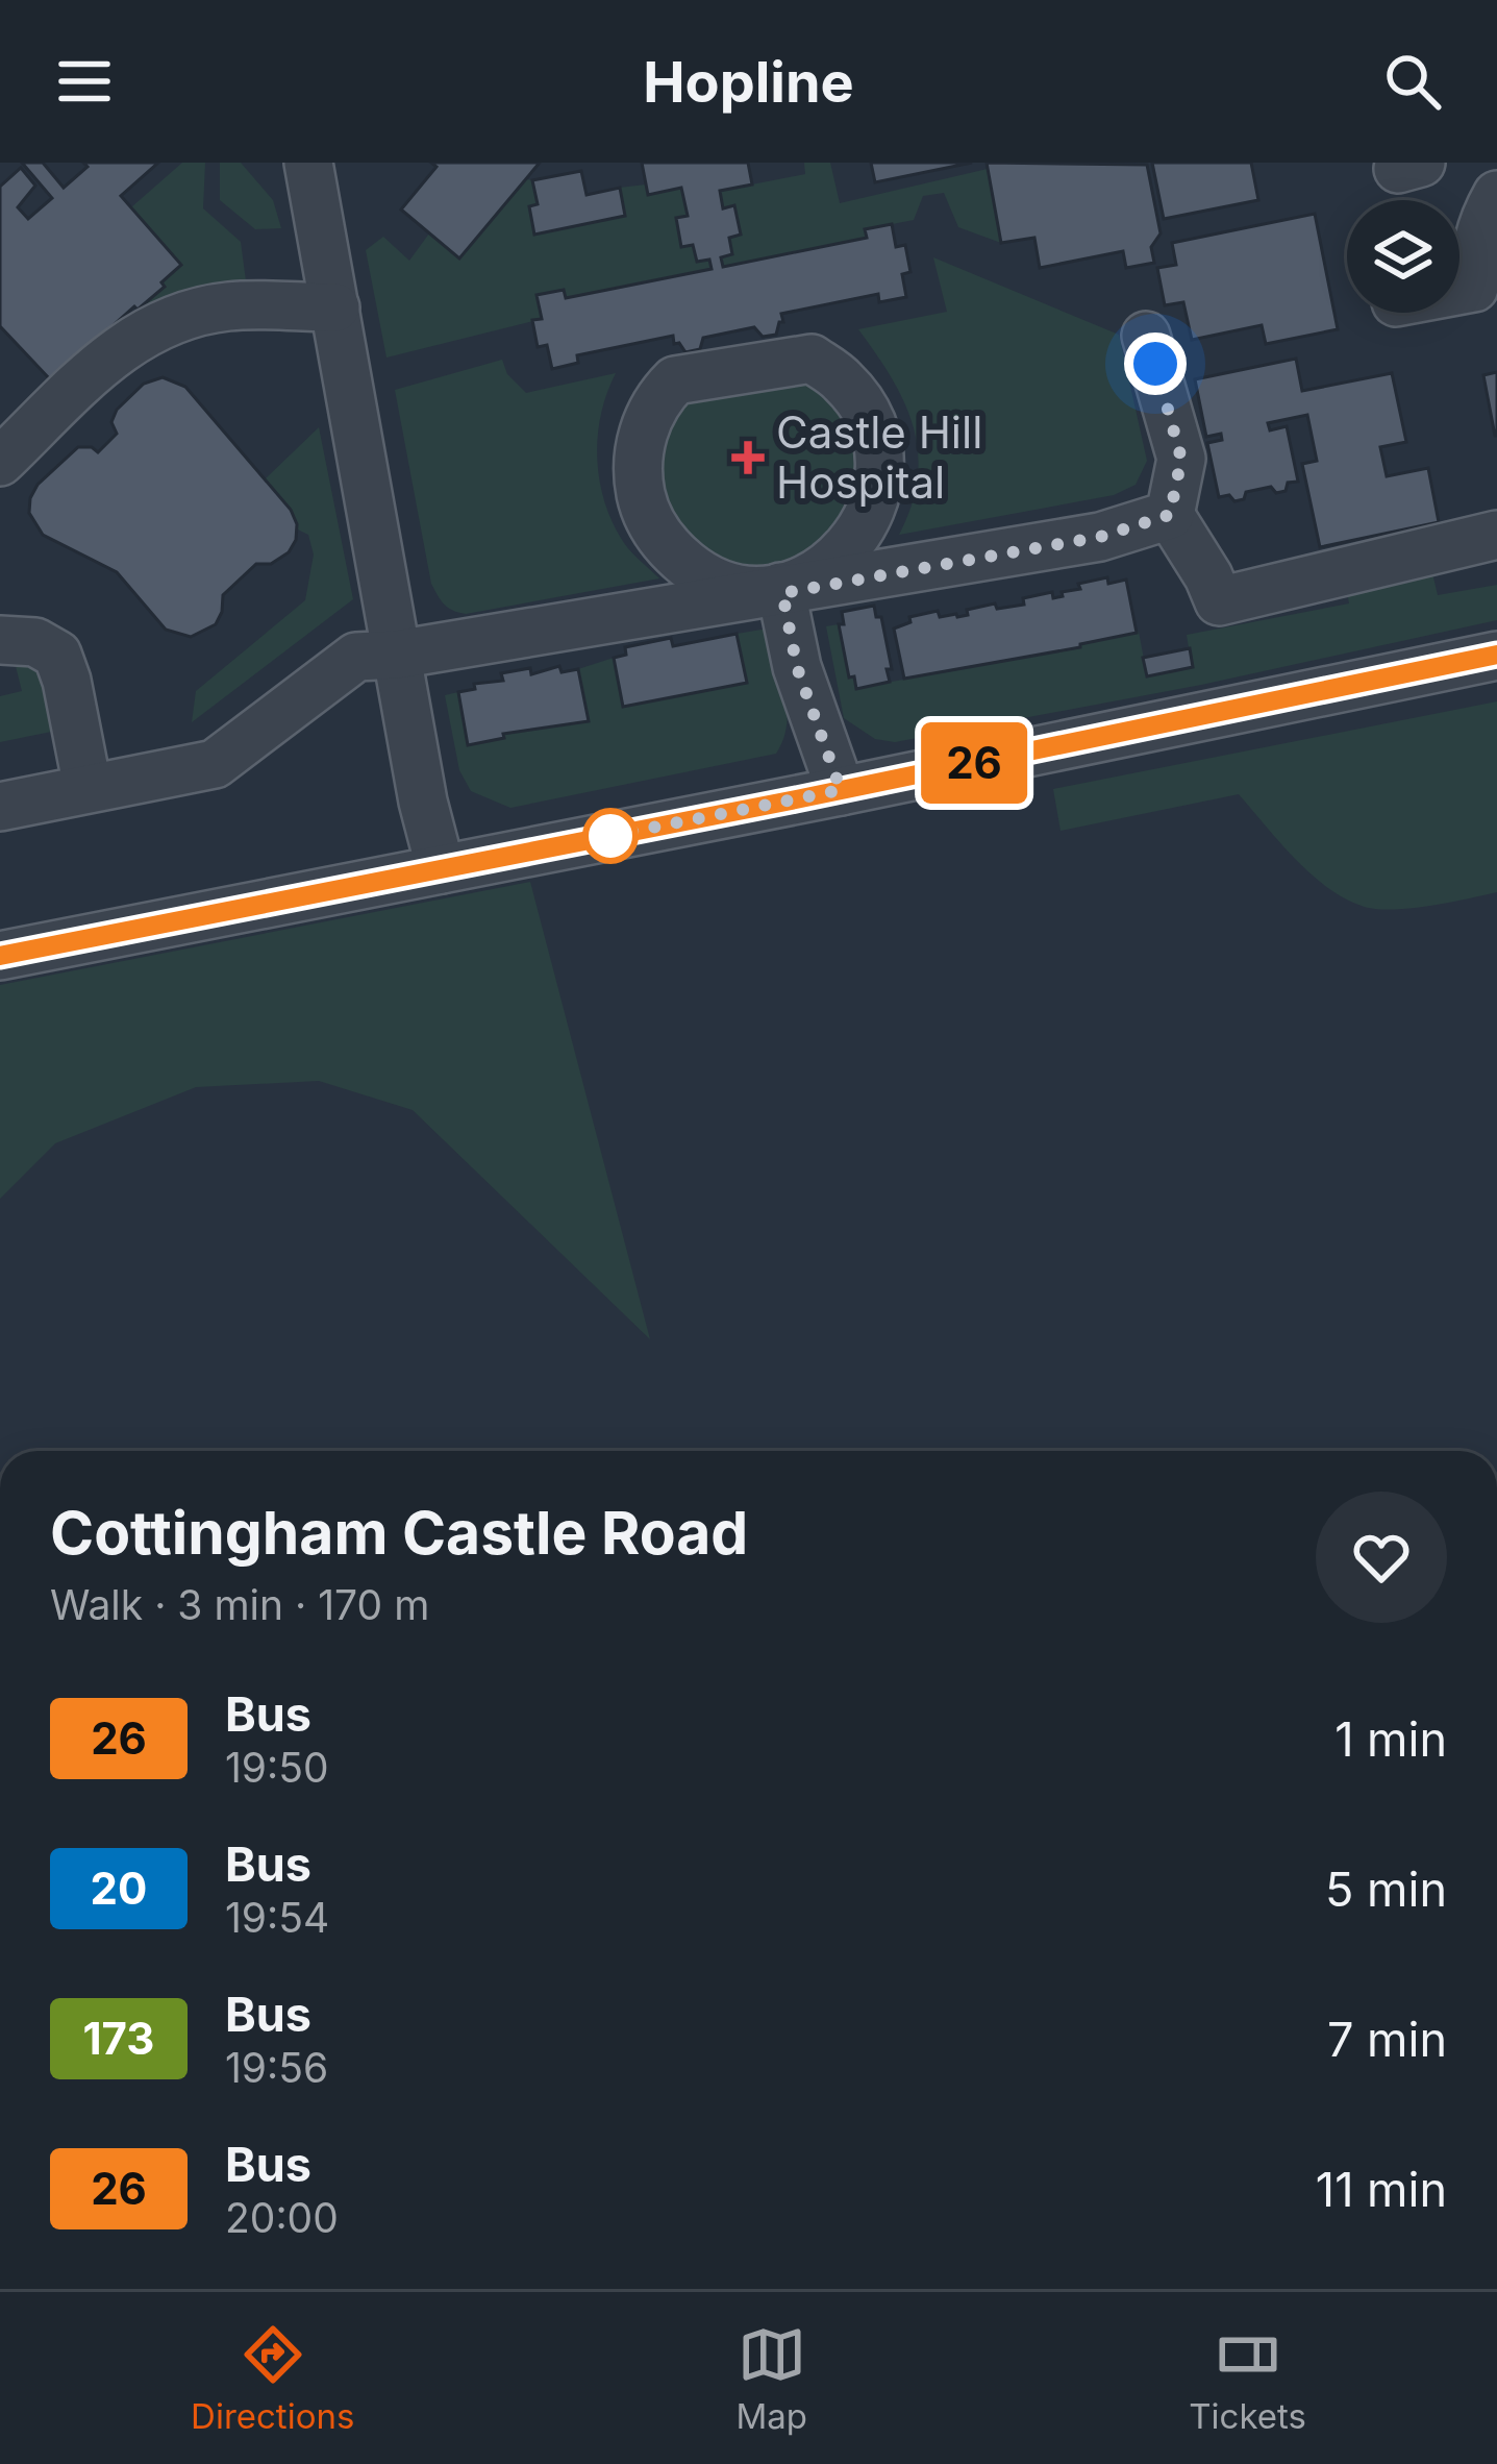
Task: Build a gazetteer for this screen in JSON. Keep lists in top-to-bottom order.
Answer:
{
  "places": {
    "health": ["Castle Hill Hospital"]
  },
  "lines": ["bus line 26"],
  "page": {
    "header": "Hopline",
    "on_map": "26",
    "heading": ["Cottingham Castle Road", "Walk · 3 min · 170 m"],
    "list": [
      {
        "mark": "26",
        "name": "Bus",
        "note": "19:50",
        "value": "1 min"
      },
      {
        "mark": "20",
        "name": "Bus",
        "note": "19:54",
        "value": "5 min"
      },
      {
        "mark": "173",
        "name": "Bus",
        "note": "19:56",
        "value": "7 min"
      },
      {
        "mark": "26",
        "name": "Bus",
        "note": "20:00",
        "value": "11 min"
      }
    ],
    "tabs": ["Directions", "Map", "Tickets"]
  }
}
